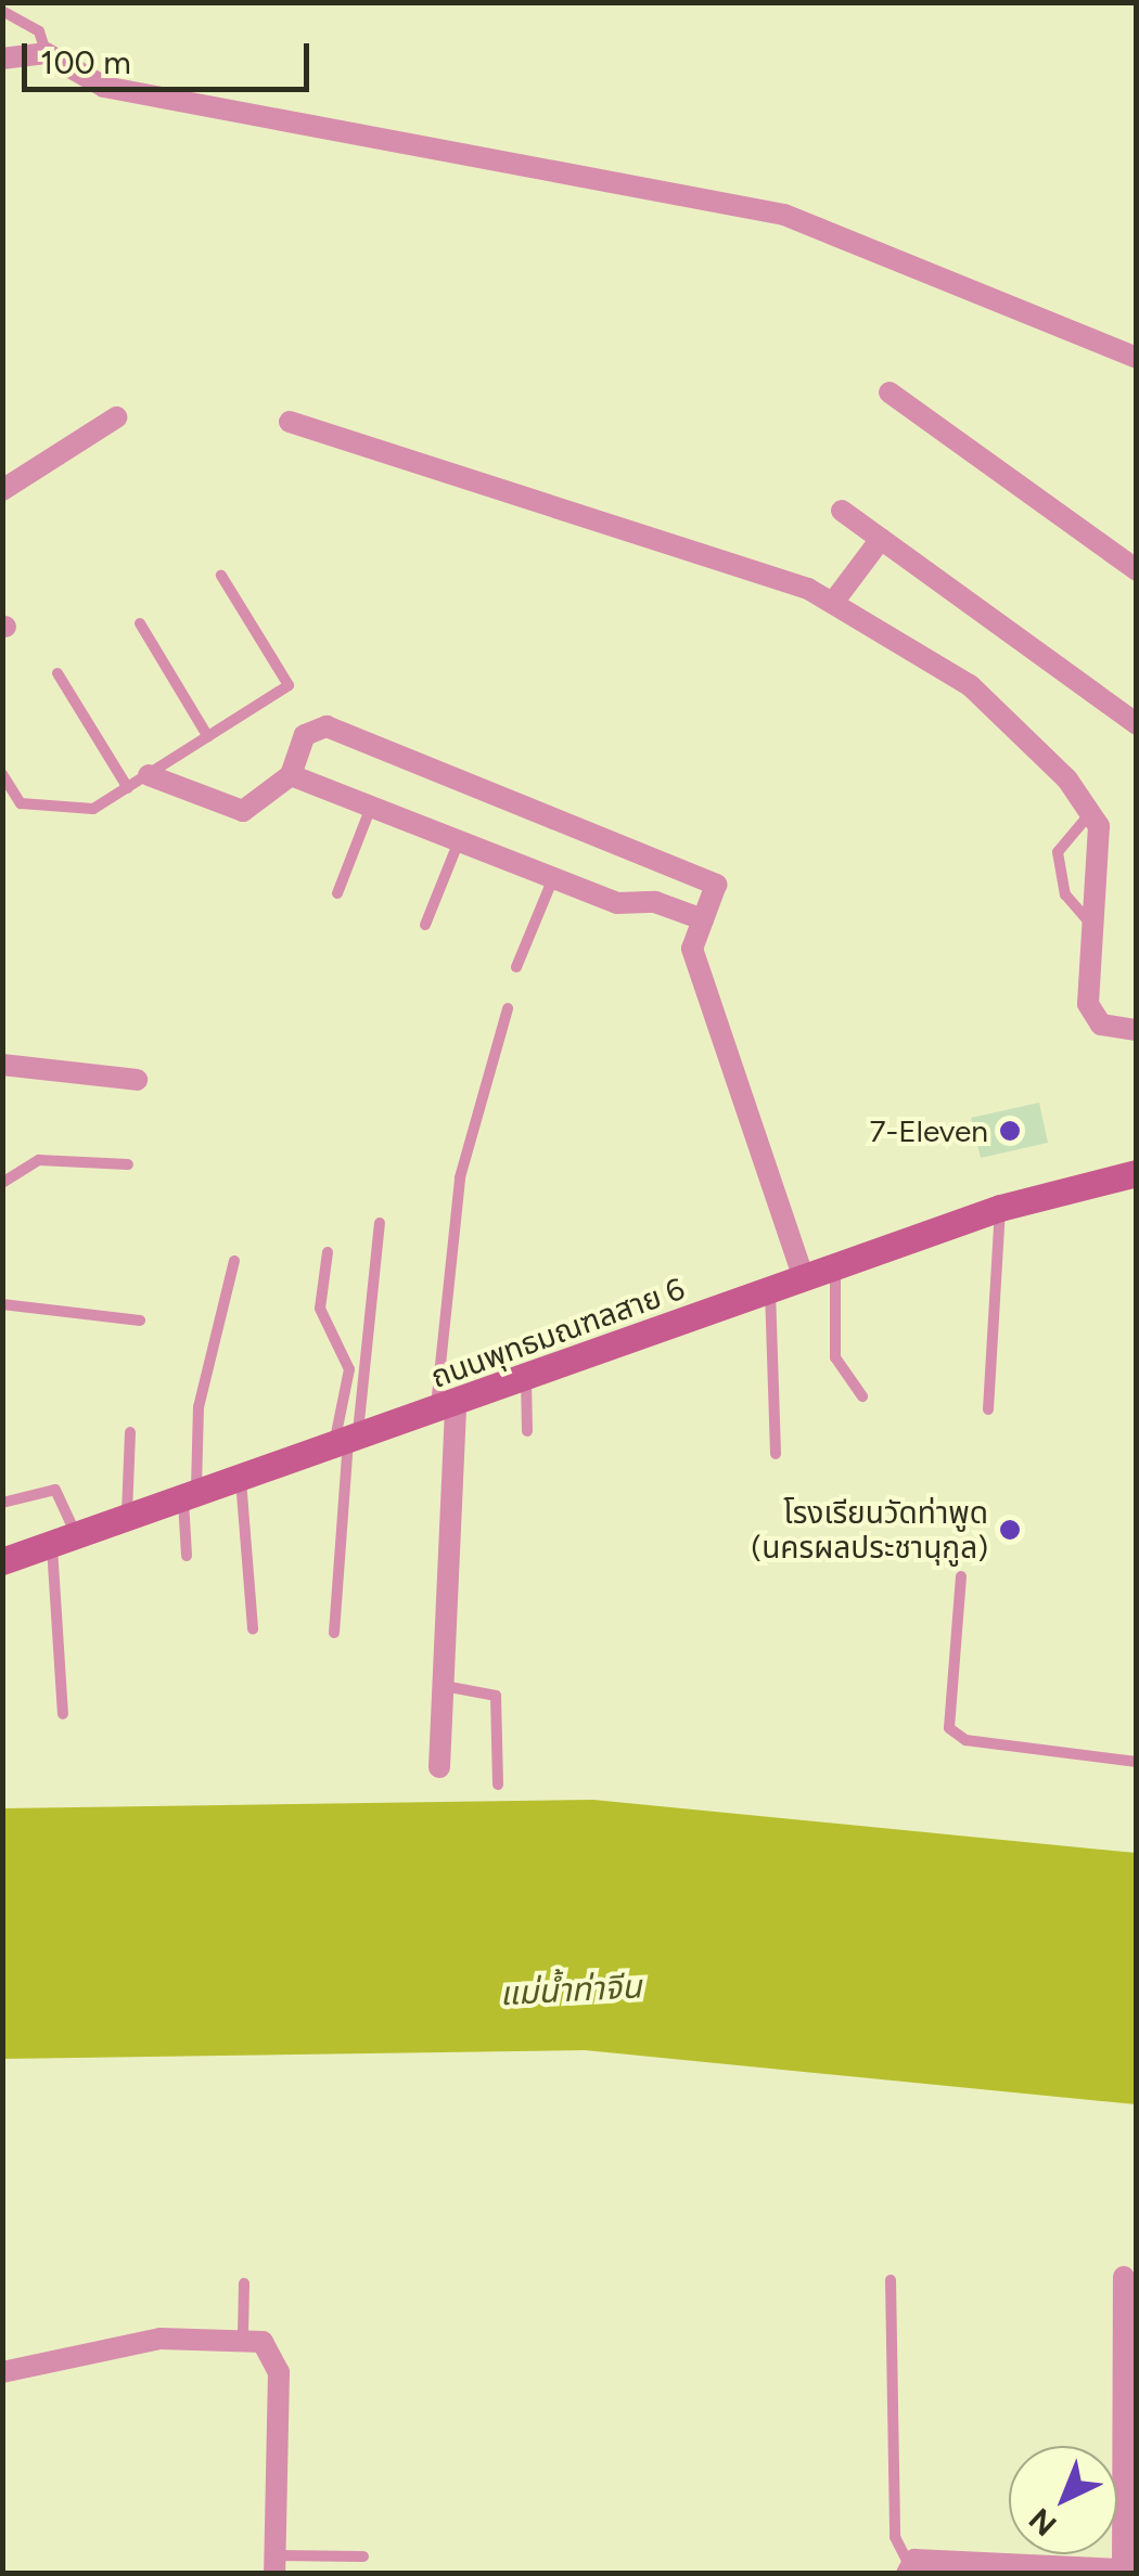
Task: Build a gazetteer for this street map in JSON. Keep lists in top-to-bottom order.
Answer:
{
  "streets": {
    "main road": ["ถนนพุทธมณฑลสาย 6"]
  },
  "water": ["แม่น้ำท่าจีน"],
  "places": ["7-Eleven", "โรงเรียนวัดท่าพูด (นครผลประชานุกูล)"],
  "scale_bar": "100 m",
  "north": "bottom left"
}
